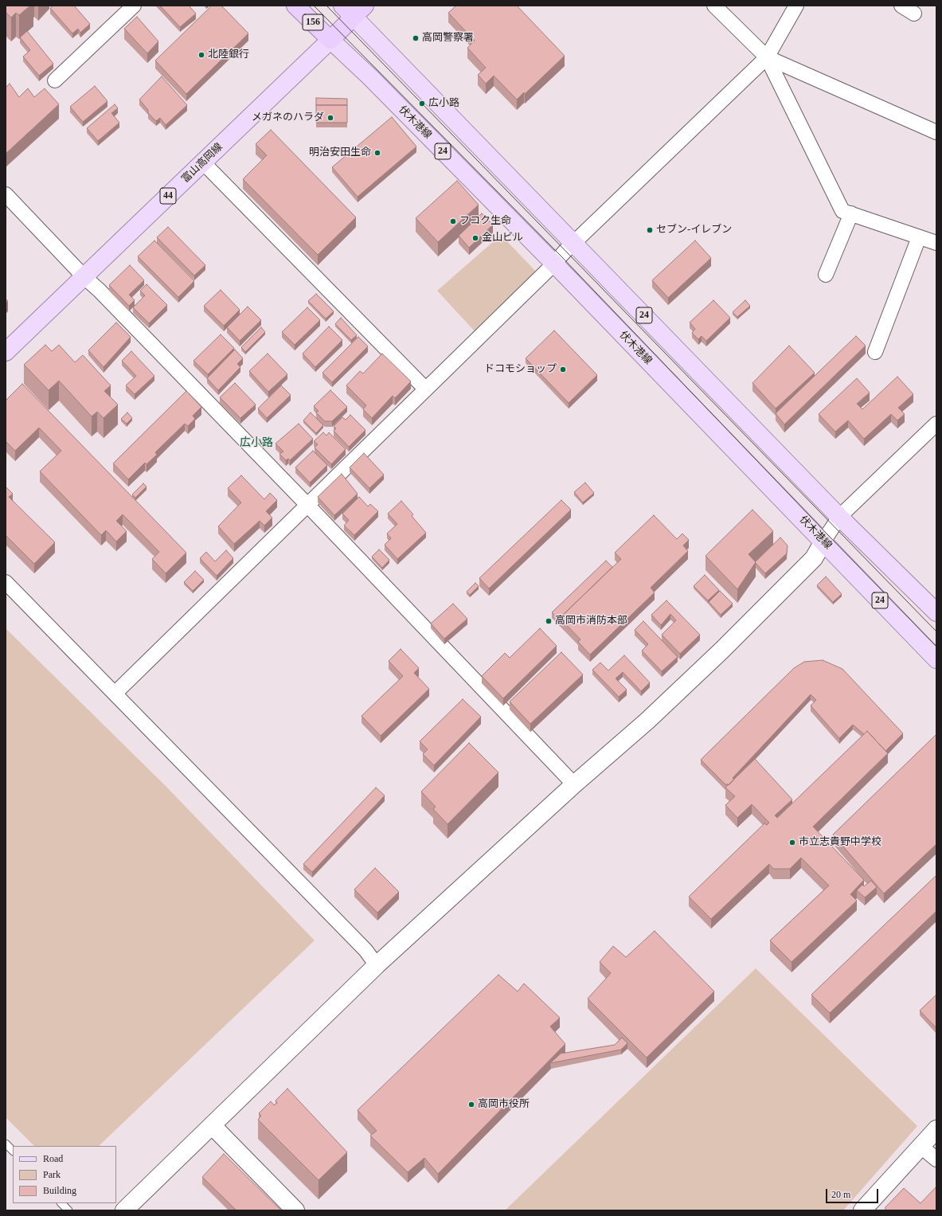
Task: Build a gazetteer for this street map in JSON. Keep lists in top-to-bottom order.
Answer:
{
  "streets": {
    "highway": ["156"],
    "main road": [
      "伏木港線",
      "24",
      "富山高岡線",
      "44"
    ]
  },
  "crossings": [
    ["156", "伏木港線"],
    ["156", "24"],
    ["156", "富山高岡線"],
    ["伏木港線", "富山高岡線"]
  ],
  "districts": ["広小路"],
  "places": [
    "高岡警察署",
    "北陸銀行",
    "広小路",
    "メガネのハラダ",
    "明治安田生命",
    "フコク生命",
    "セブン-イレブン",
    "金山ビル",
    "ドコモショップ",
    "高岡市消防本部",
    "市立志貴野中学校",
    "高岡市役所"
  ],
  "legend": ["Road", "Park", "Building"],
  "scale_bar": "20 m"
}
